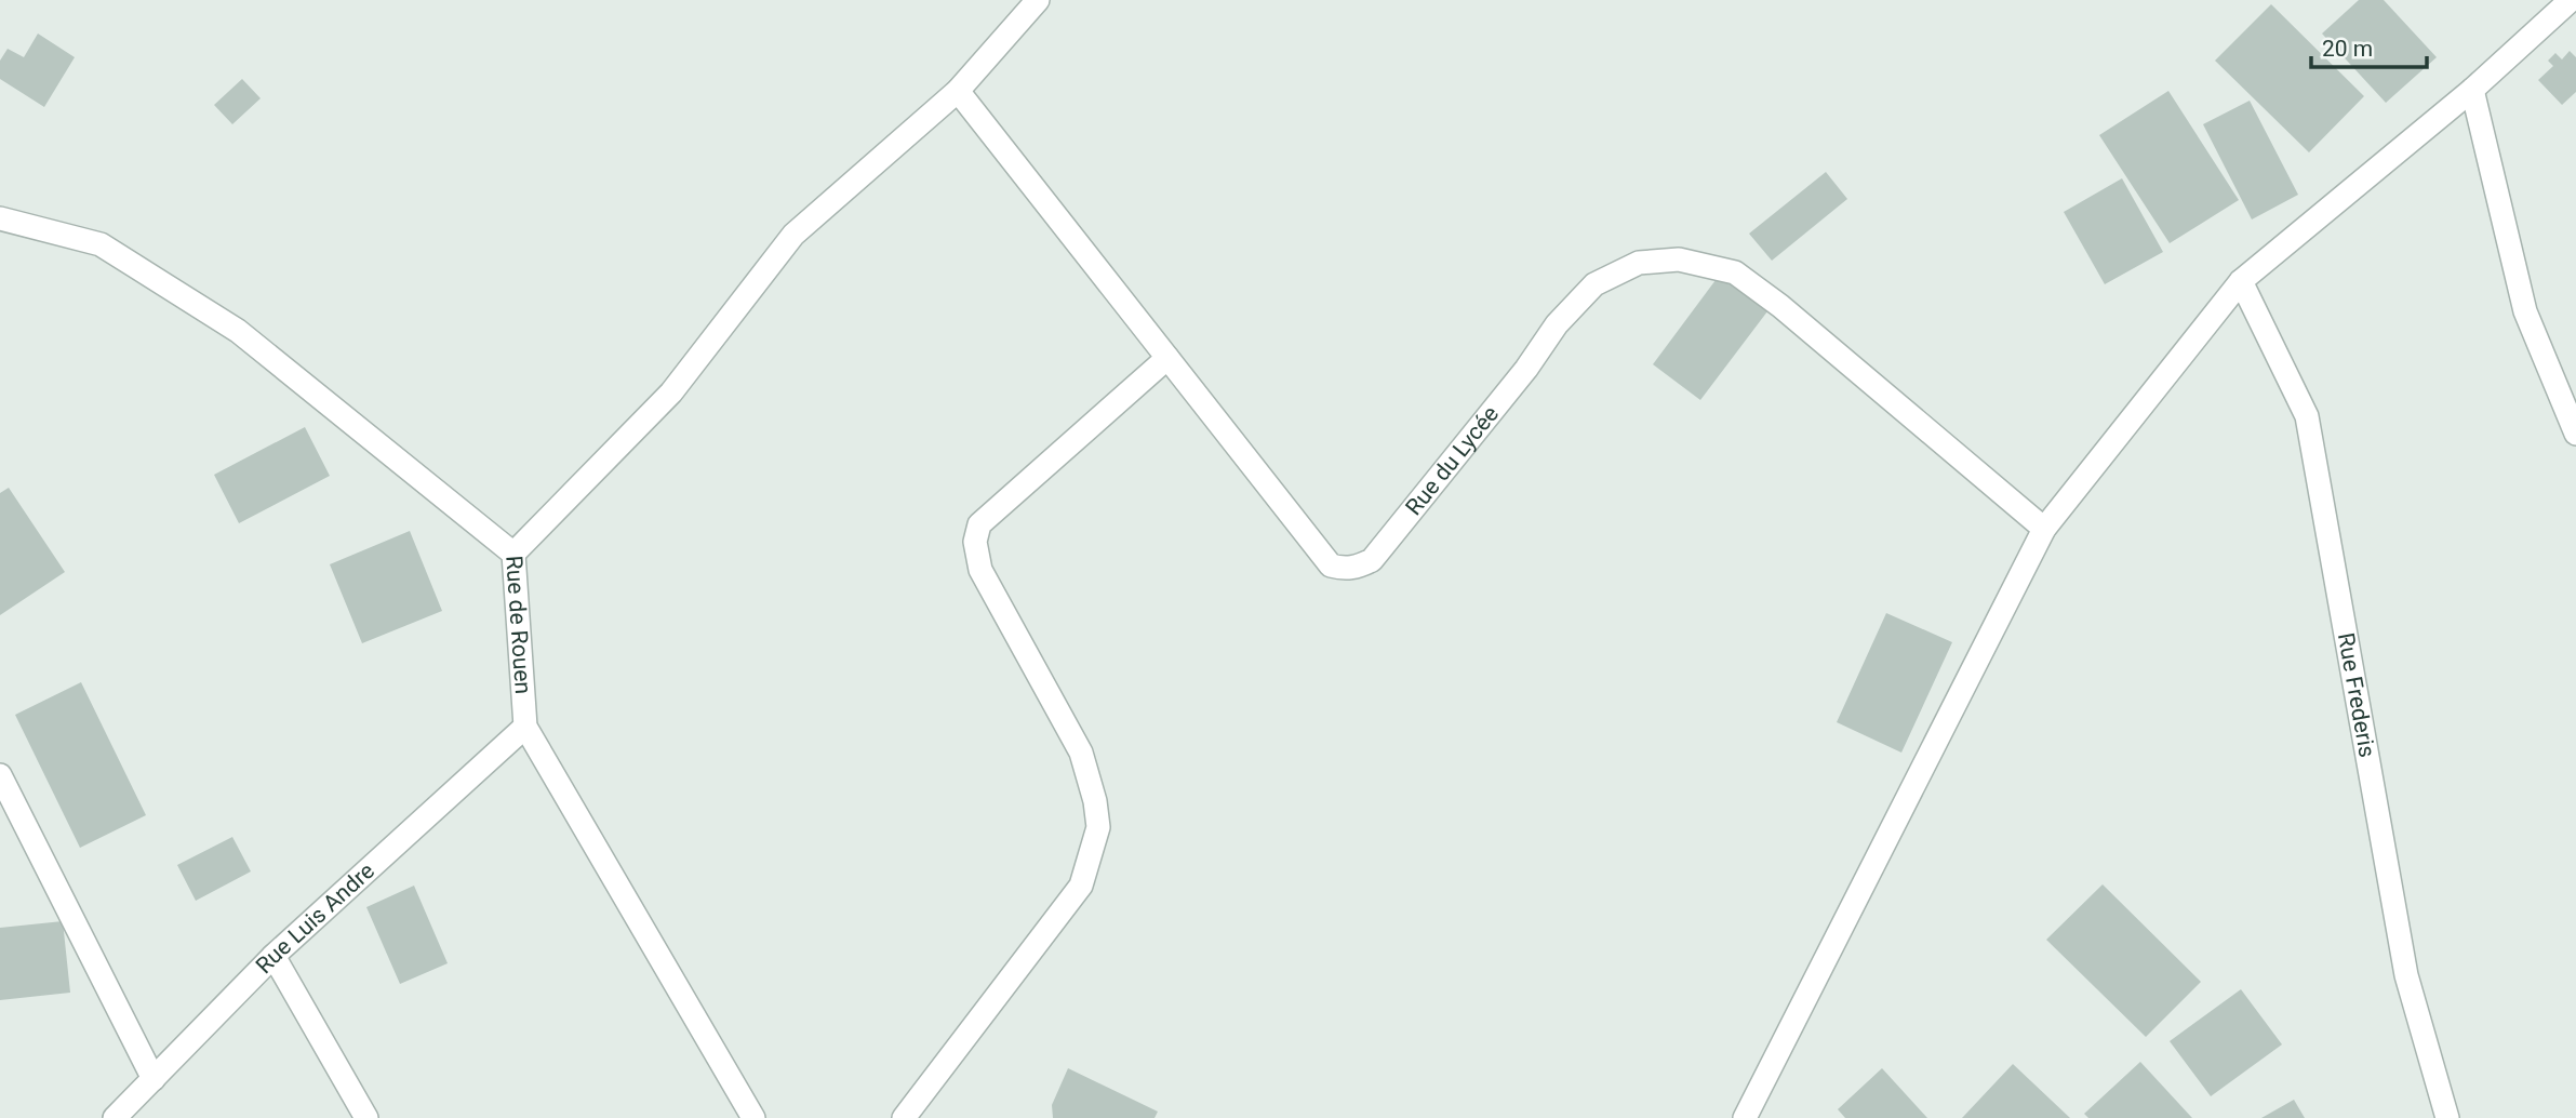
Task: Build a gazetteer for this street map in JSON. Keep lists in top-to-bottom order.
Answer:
{
  "streets": {
    "street": [
      "Rue du Lycée",
      "Rue de Rouen",
      "Rue Frederis",
      "Rue Luis Andre"
    ]
  },
  "crossings": [
    ["Rue de Rouen", "Rue Luis Andre"]
  ],
  "scale_bar": "20 m"
}
